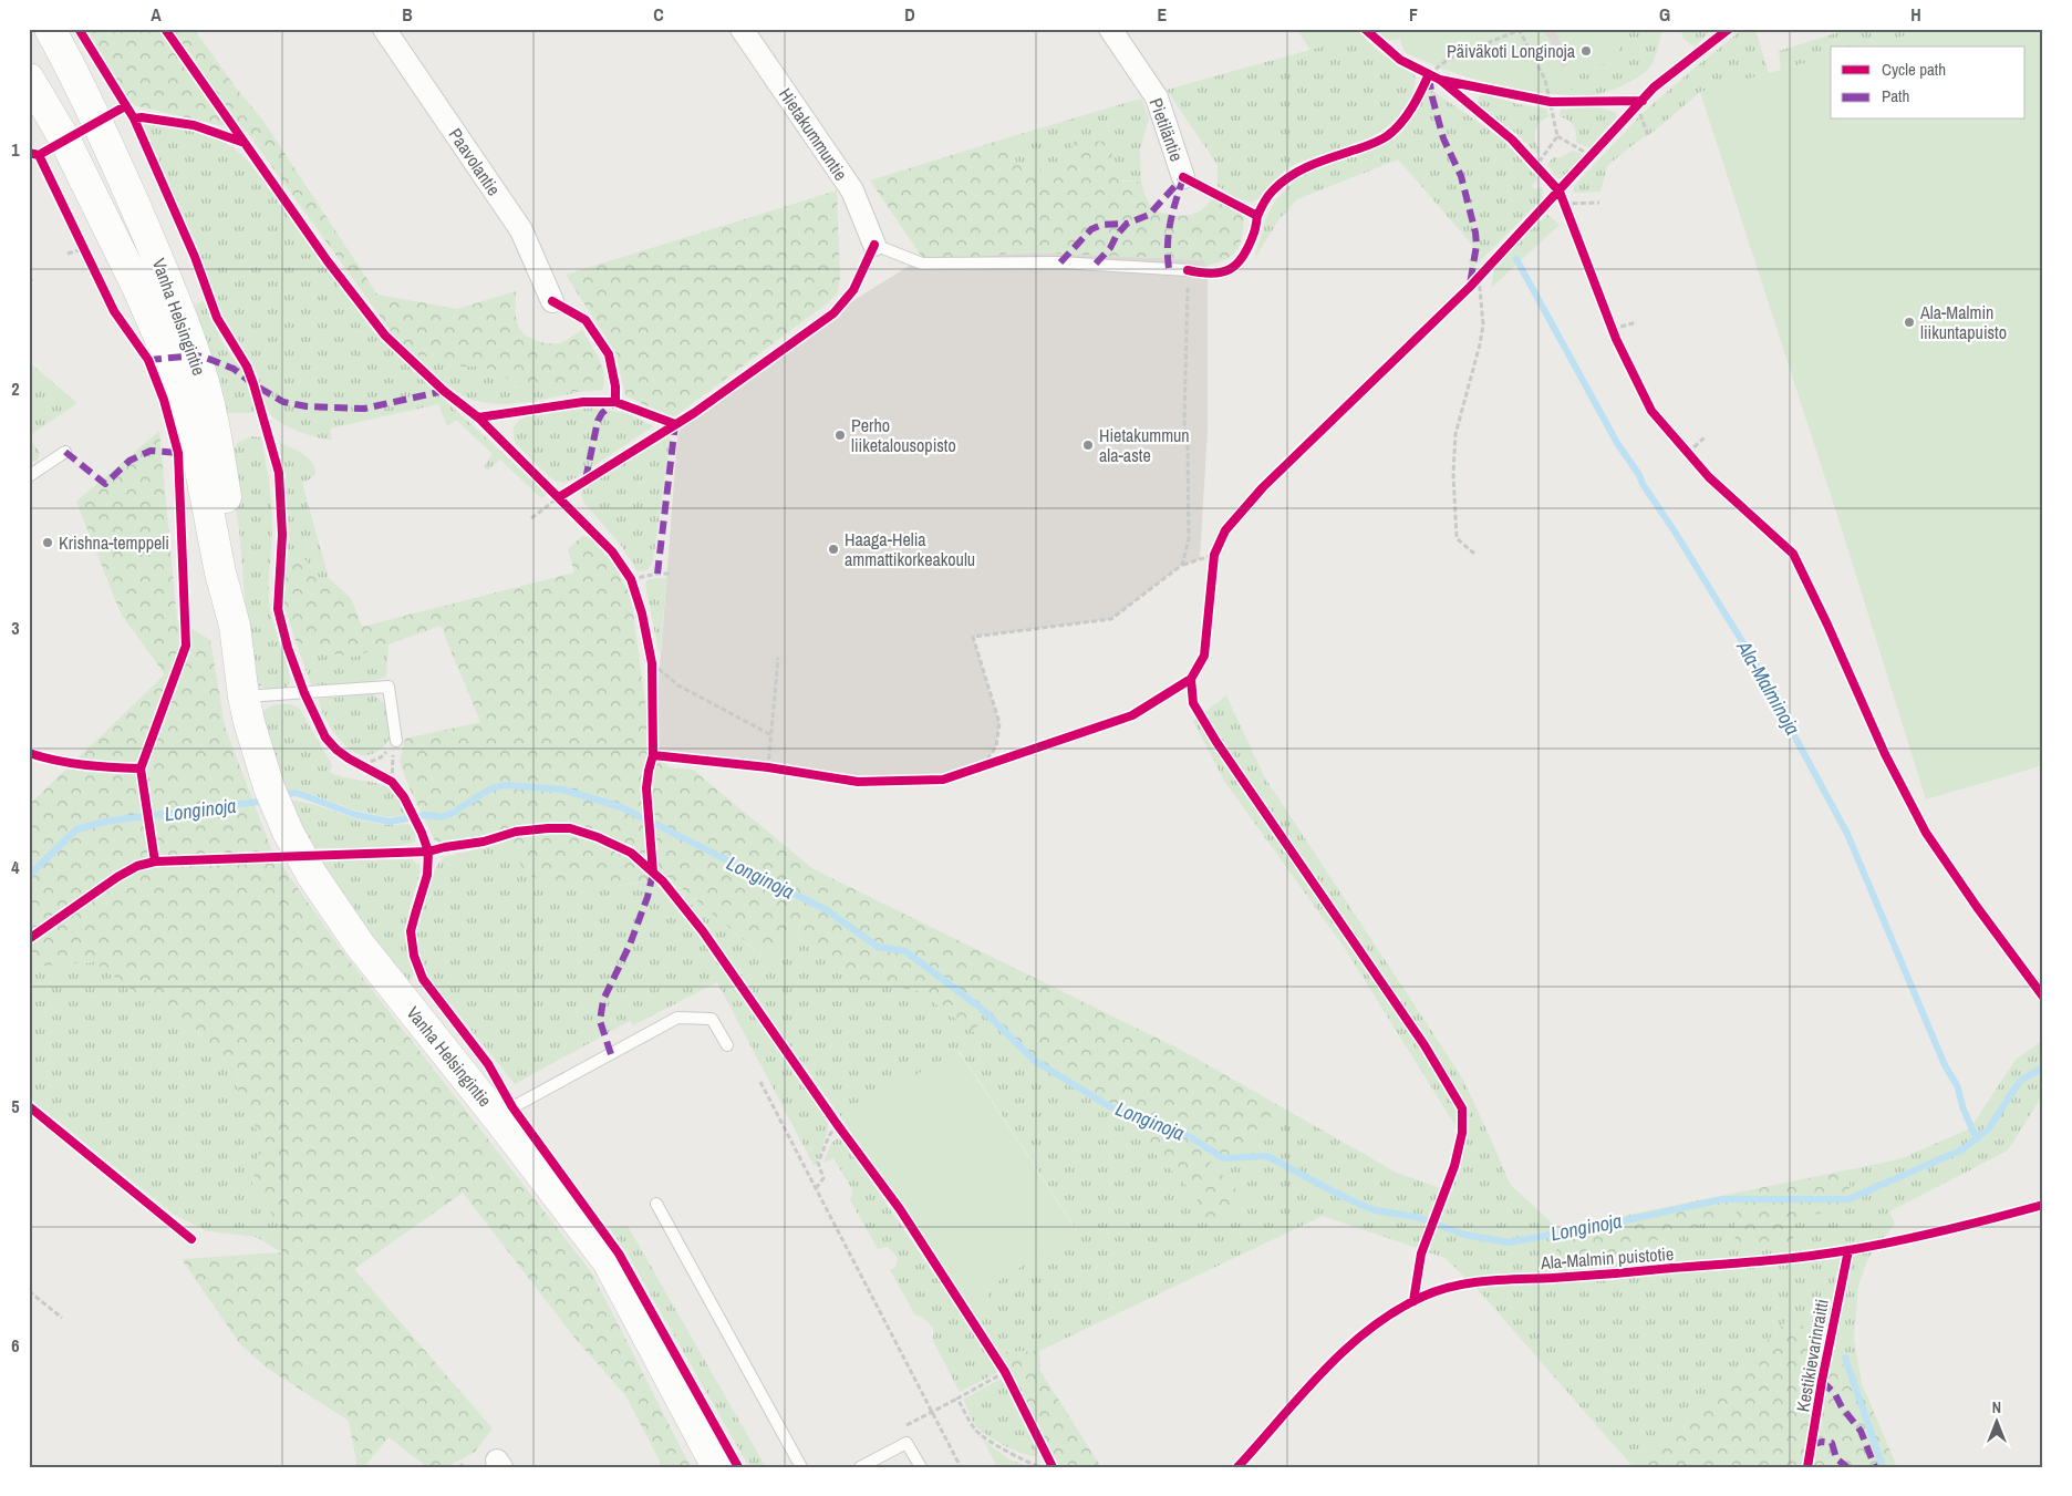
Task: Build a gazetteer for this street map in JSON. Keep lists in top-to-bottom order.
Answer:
{
  "streets": {
    "main road": ["Vanha Helsingintie"],
    "street": ["Pietiläntie", "Hietakummuntie", "Paavolantie"],
    "cycle path": ["Ala-Malmin puistotie", "Kestikievarinraitti"]
  },
  "water": ["Ala-Malminoja", "Longinoja"],
  "places": [
    "Päiväkoti Longinoja",
    "Ala-Malmin liikuntapuisto",
    "Perho liiketalousopisto",
    "Hietakummun ala-aste",
    "Krishna-temppeli",
    "Haaga-Helia ammattikorkeakoulu"
  ],
  "legend": ["Cycle path", "Path"],
  "north": "top",
  "grid": {
    "columns": [
      "A",
      "B",
      "C",
      "D",
      "E",
      "F",
      "G",
      "H"
    ],
    "rows": [
      "1",
      "2",
      "3",
      "4",
      "5",
      "6"
    ]
  }
}
